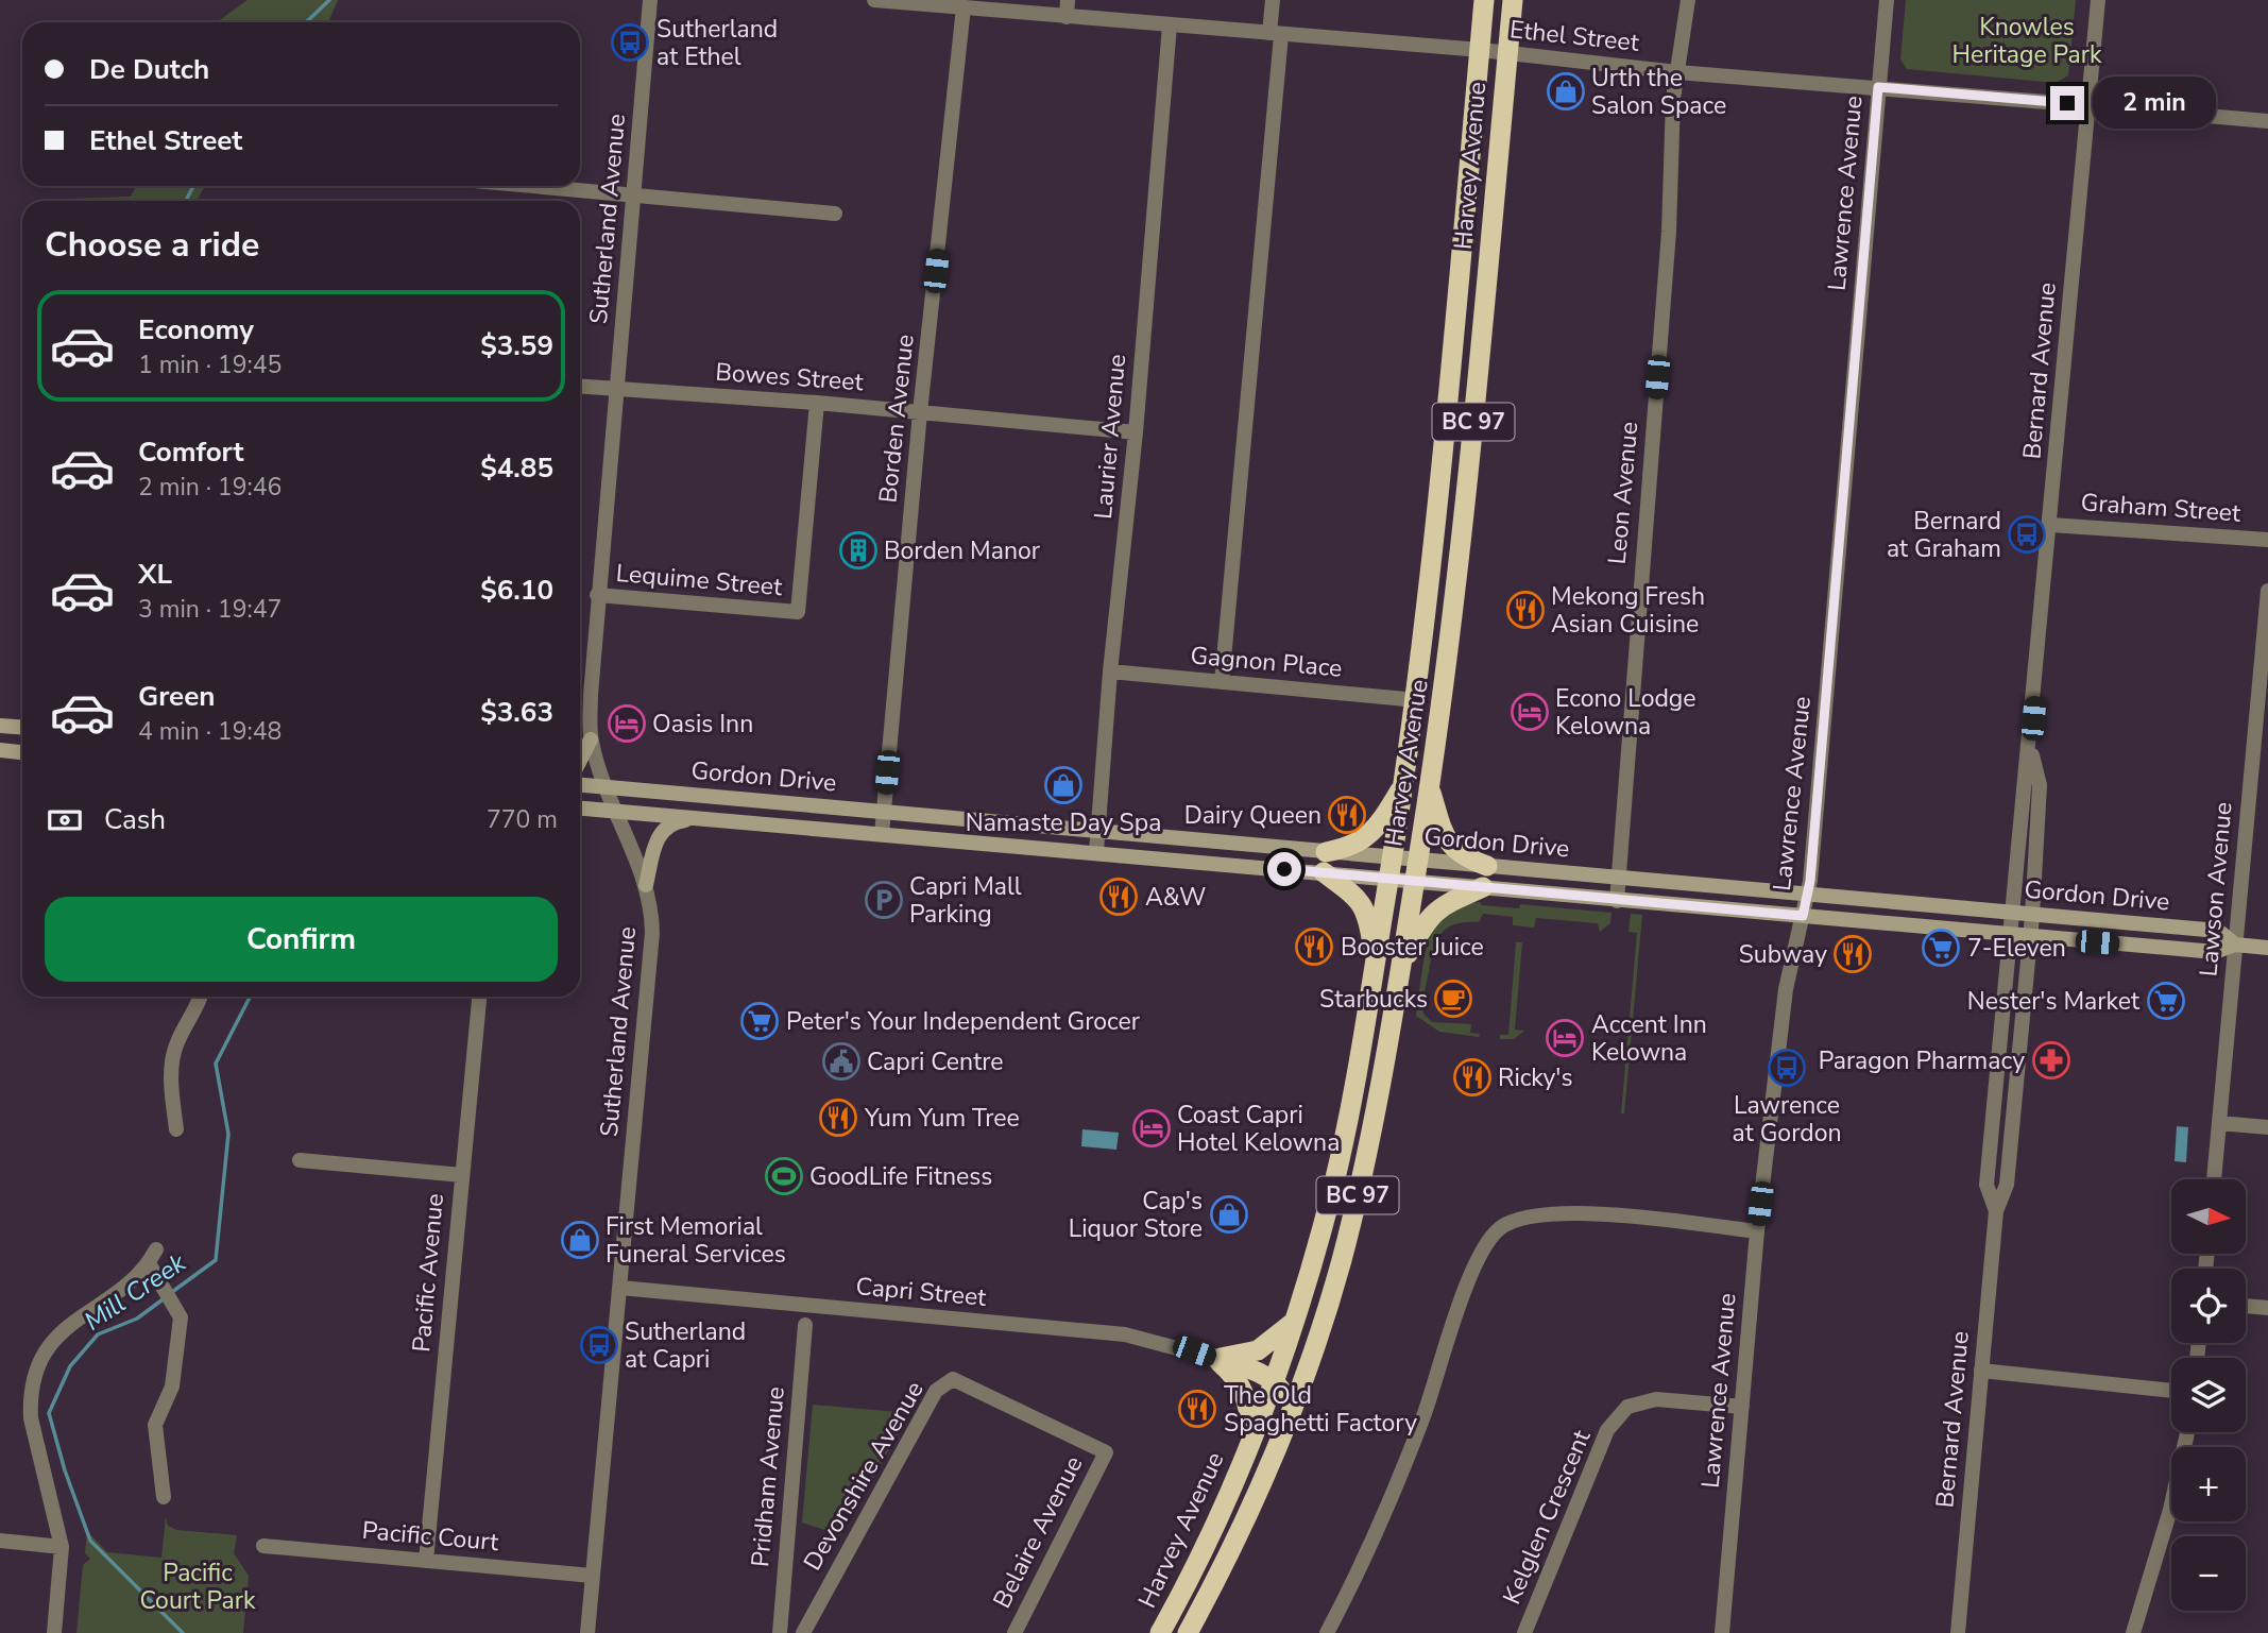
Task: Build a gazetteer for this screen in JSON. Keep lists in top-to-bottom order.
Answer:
{
  "streets": {
    "highway": ["Harvey Avenue", "BC 97"],
    "main road": ["Gordon Drive"],
    "street": [
      "Ethel Street",
      "Lawrence Avenue",
      "Sutherland Avenue",
      "Bernard Avenue",
      "Bowes Street",
      "Borden Avenue",
      "Laurier Avenue",
      "Leon Avenue",
      "Graham Street",
      "Lequime Street",
      "Gagnon Place",
      "Lawson Avenue",
      "Pacific Avenue",
      "Capri Street",
      "Devonshire Avenue",
      "Pridham Avenue",
      "Kelglen Crescent",
      "Belaire Avenue",
      "Pacific Court"
    ]
  },
  "crossings": [
    ["Ethel Street", "Harvey Avenue"],
    ["Ethel Street", "Lawrence Avenue"],
    ["Ethel Street", "Bernard Avenue"],
    ["Ethel Street", "Borden Avenue"],
    ["Ethel Street", "Laurier Avenue"],
    ["Ethel Street", "Leon Avenue"],
    ["Harvey Avenue", "Gagnon Place"],
    ["Harvey Avenue", "Gordon Drive"],
    ["Lawrence Avenue", "Gordon Drive"],
    ["Lawrence Avenue", "Kelglen Crescent"],
    ["Sutherland Avenue", "Bowes Street"],
    ["Sutherland Avenue", "Lequime Street"],
    ["Sutherland Avenue", "Gordon Drive"],
    ["Sutherland Avenue", "Capri Street"],
    ["Sutherland Avenue", "Pacific Court"],
    ["Bernard Avenue", "Graham Street"],
    ["Bernard Avenue", "Gordon Drive"],
    ["Bowes Street", "Borden Avenue"],
    ["Bowes Street", "Laurier Avenue"],
    ["Bowes Street", "Lequime Street"],
    ["Borden Avenue", "Gordon Drive"],
    ["Laurier Avenue", "Gagnon Place"],
    ["Laurier Avenue", "Gordon Drive"],
    ["Leon Avenue", "Gordon Drive"],
    ["Gordon Drive", "Lawson Avenue"],
    ["Pacific Avenue", "Pacific Court"],
    ["Devonshire Avenue", "Belaire Avenue"]
  ],
  "water": ["Mill Creek"],
  "parks": ["Knowles Heritage Park", "Pacific Court Park"],
  "places": {
    "bus stop": [
      "Sutherland at Ethel",
      "Bernard at Graham",
      "Lawrence at Gordon",
      "Sutherland at Capri"
    ],
    "shop": [
      "Urth the Salon Space",
      "Namaste Day Spa",
      "Cap's Liquor Store",
      "First Memorial Funeral Services"
    ],
    "building": ["Borden Manor"],
    "restaurant": [
      "Mekong Fresh Asian Cuisine",
      "Dairy Queen",
      "A&W",
      "Booster Juice",
      "Subway",
      "Ricky's",
      "Yum Yum Tree",
      "The Old Spaghetti Factory"
    ],
    "hotel": [
      "Econo Lodge Kelowna",
      "Oasis Inn",
      "Accent Inn Kelowna",
      "Coast Capri Hotel Kelowna"
    ],
    "parking": ["Capri Mall Parking"],
    "supermarket": ["7-Eleven", "Nester's Market", "Peter's Your Independent Grocer"],
    "cafe": ["Starbucks"],
    "pharmacy": ["Paragon Pharmacy"],
    "public building": ["Capri Centre"],
    "sports": ["GoodLife Fitness"]
  },
  "north": "right",
  "page": {
    "banner": ["De Dutch", "Ethel Street"],
    "bubble": "2 min",
    "heading": "Choose a ride",
    "list": [
      {
        "name": "Economy",
        "note": "1 min · 19:45",
        "value": "$3.59"
      },
      {
        "name": "Comfort",
        "note": "2 min · 19:46",
        "value": "$4.85"
      },
      {
        "name": "XL",
        "note": "3 min · 19:47",
        "value": "$6.10"
      },
      {
        "name": "Green",
        "note": "4 min · 19:48",
        "value": "$3.63"
      }
    ],
    "pay": ["Cash", "770 m"],
    "buttons": "Confirm",
    "map_buttons": ["+", "−"]
  }
}
